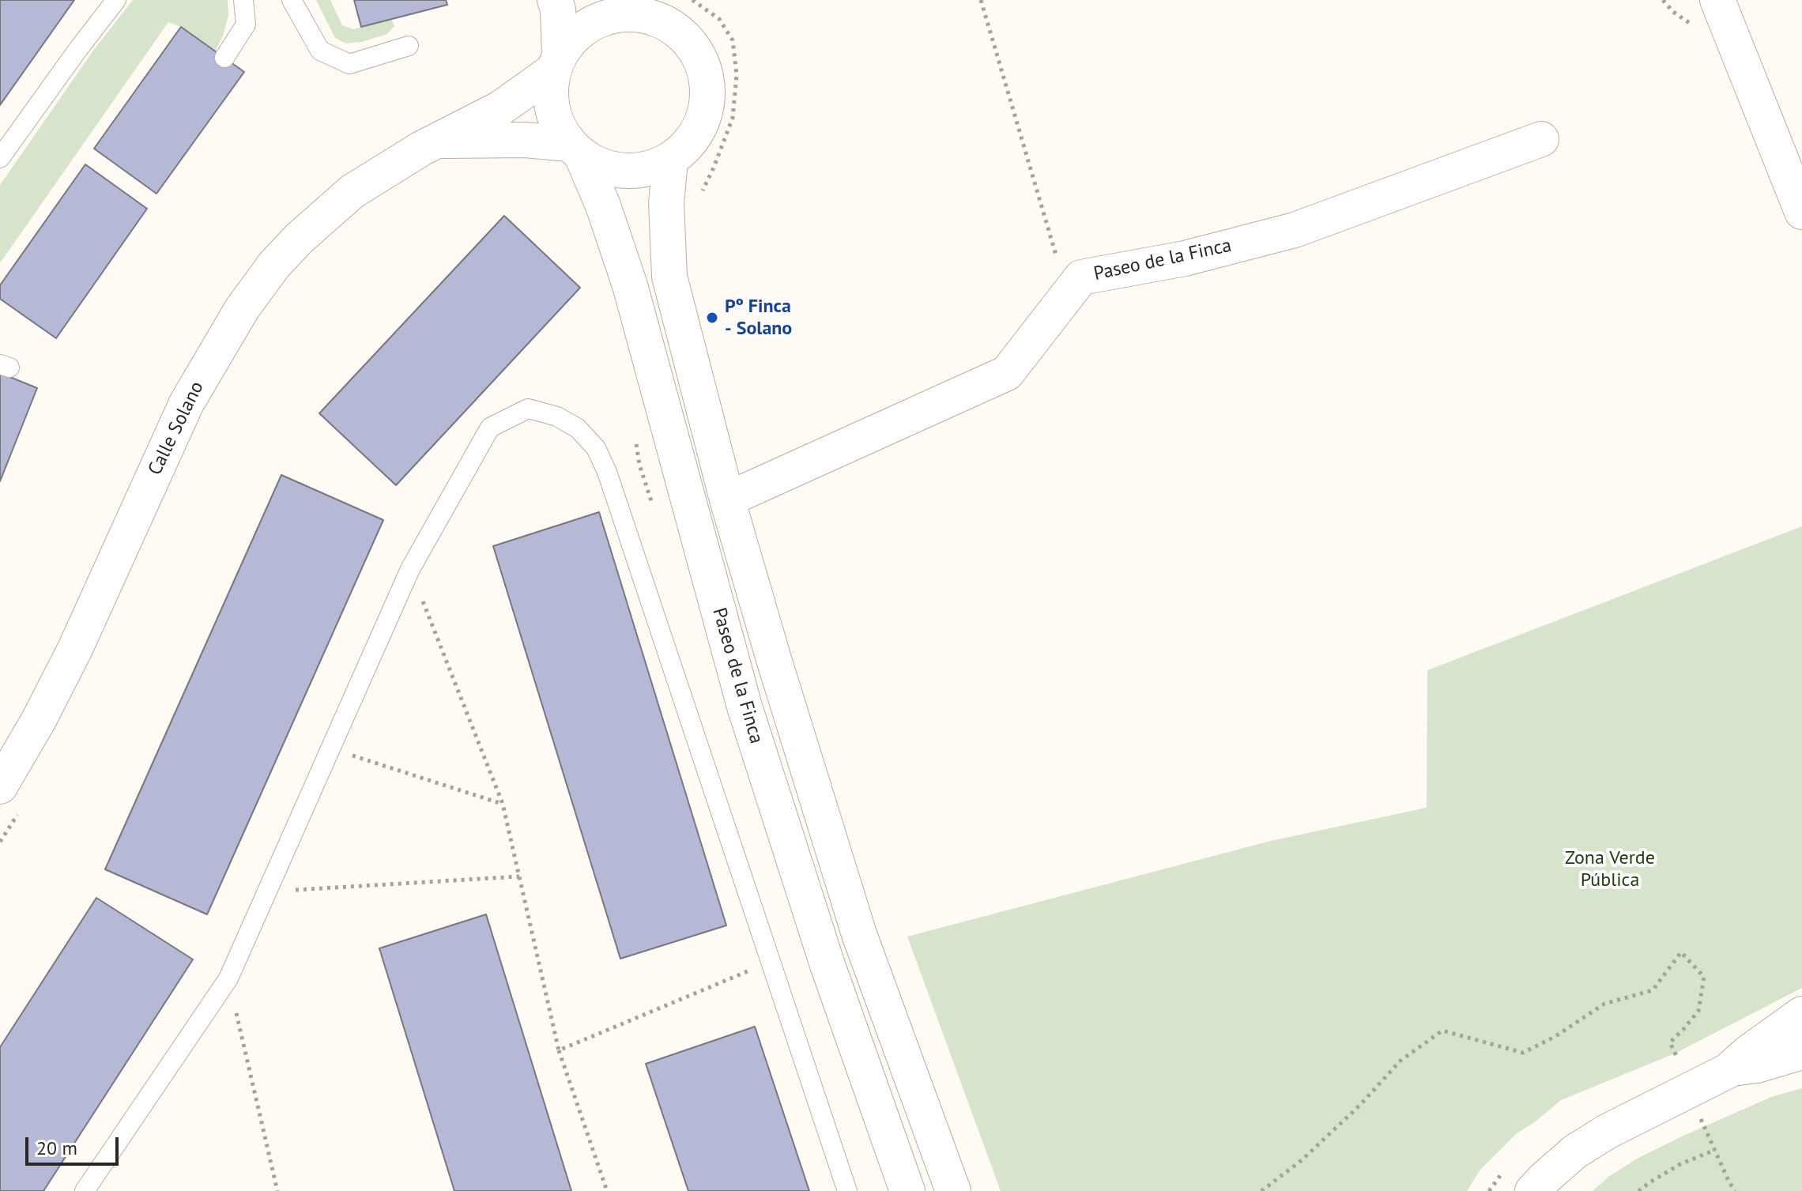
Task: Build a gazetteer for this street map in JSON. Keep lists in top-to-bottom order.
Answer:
{
  "streets": {
    "street": ["Paseo de la Finca", "Calle Solano"]
  },
  "crossings": [
    ["Paseo de la Finca", "Calle Solano"]
  ],
  "parks": ["Zona Verde Pública"],
  "places": ["Pº Finca - Solano"],
  "scale_bar": "20 m"
}
